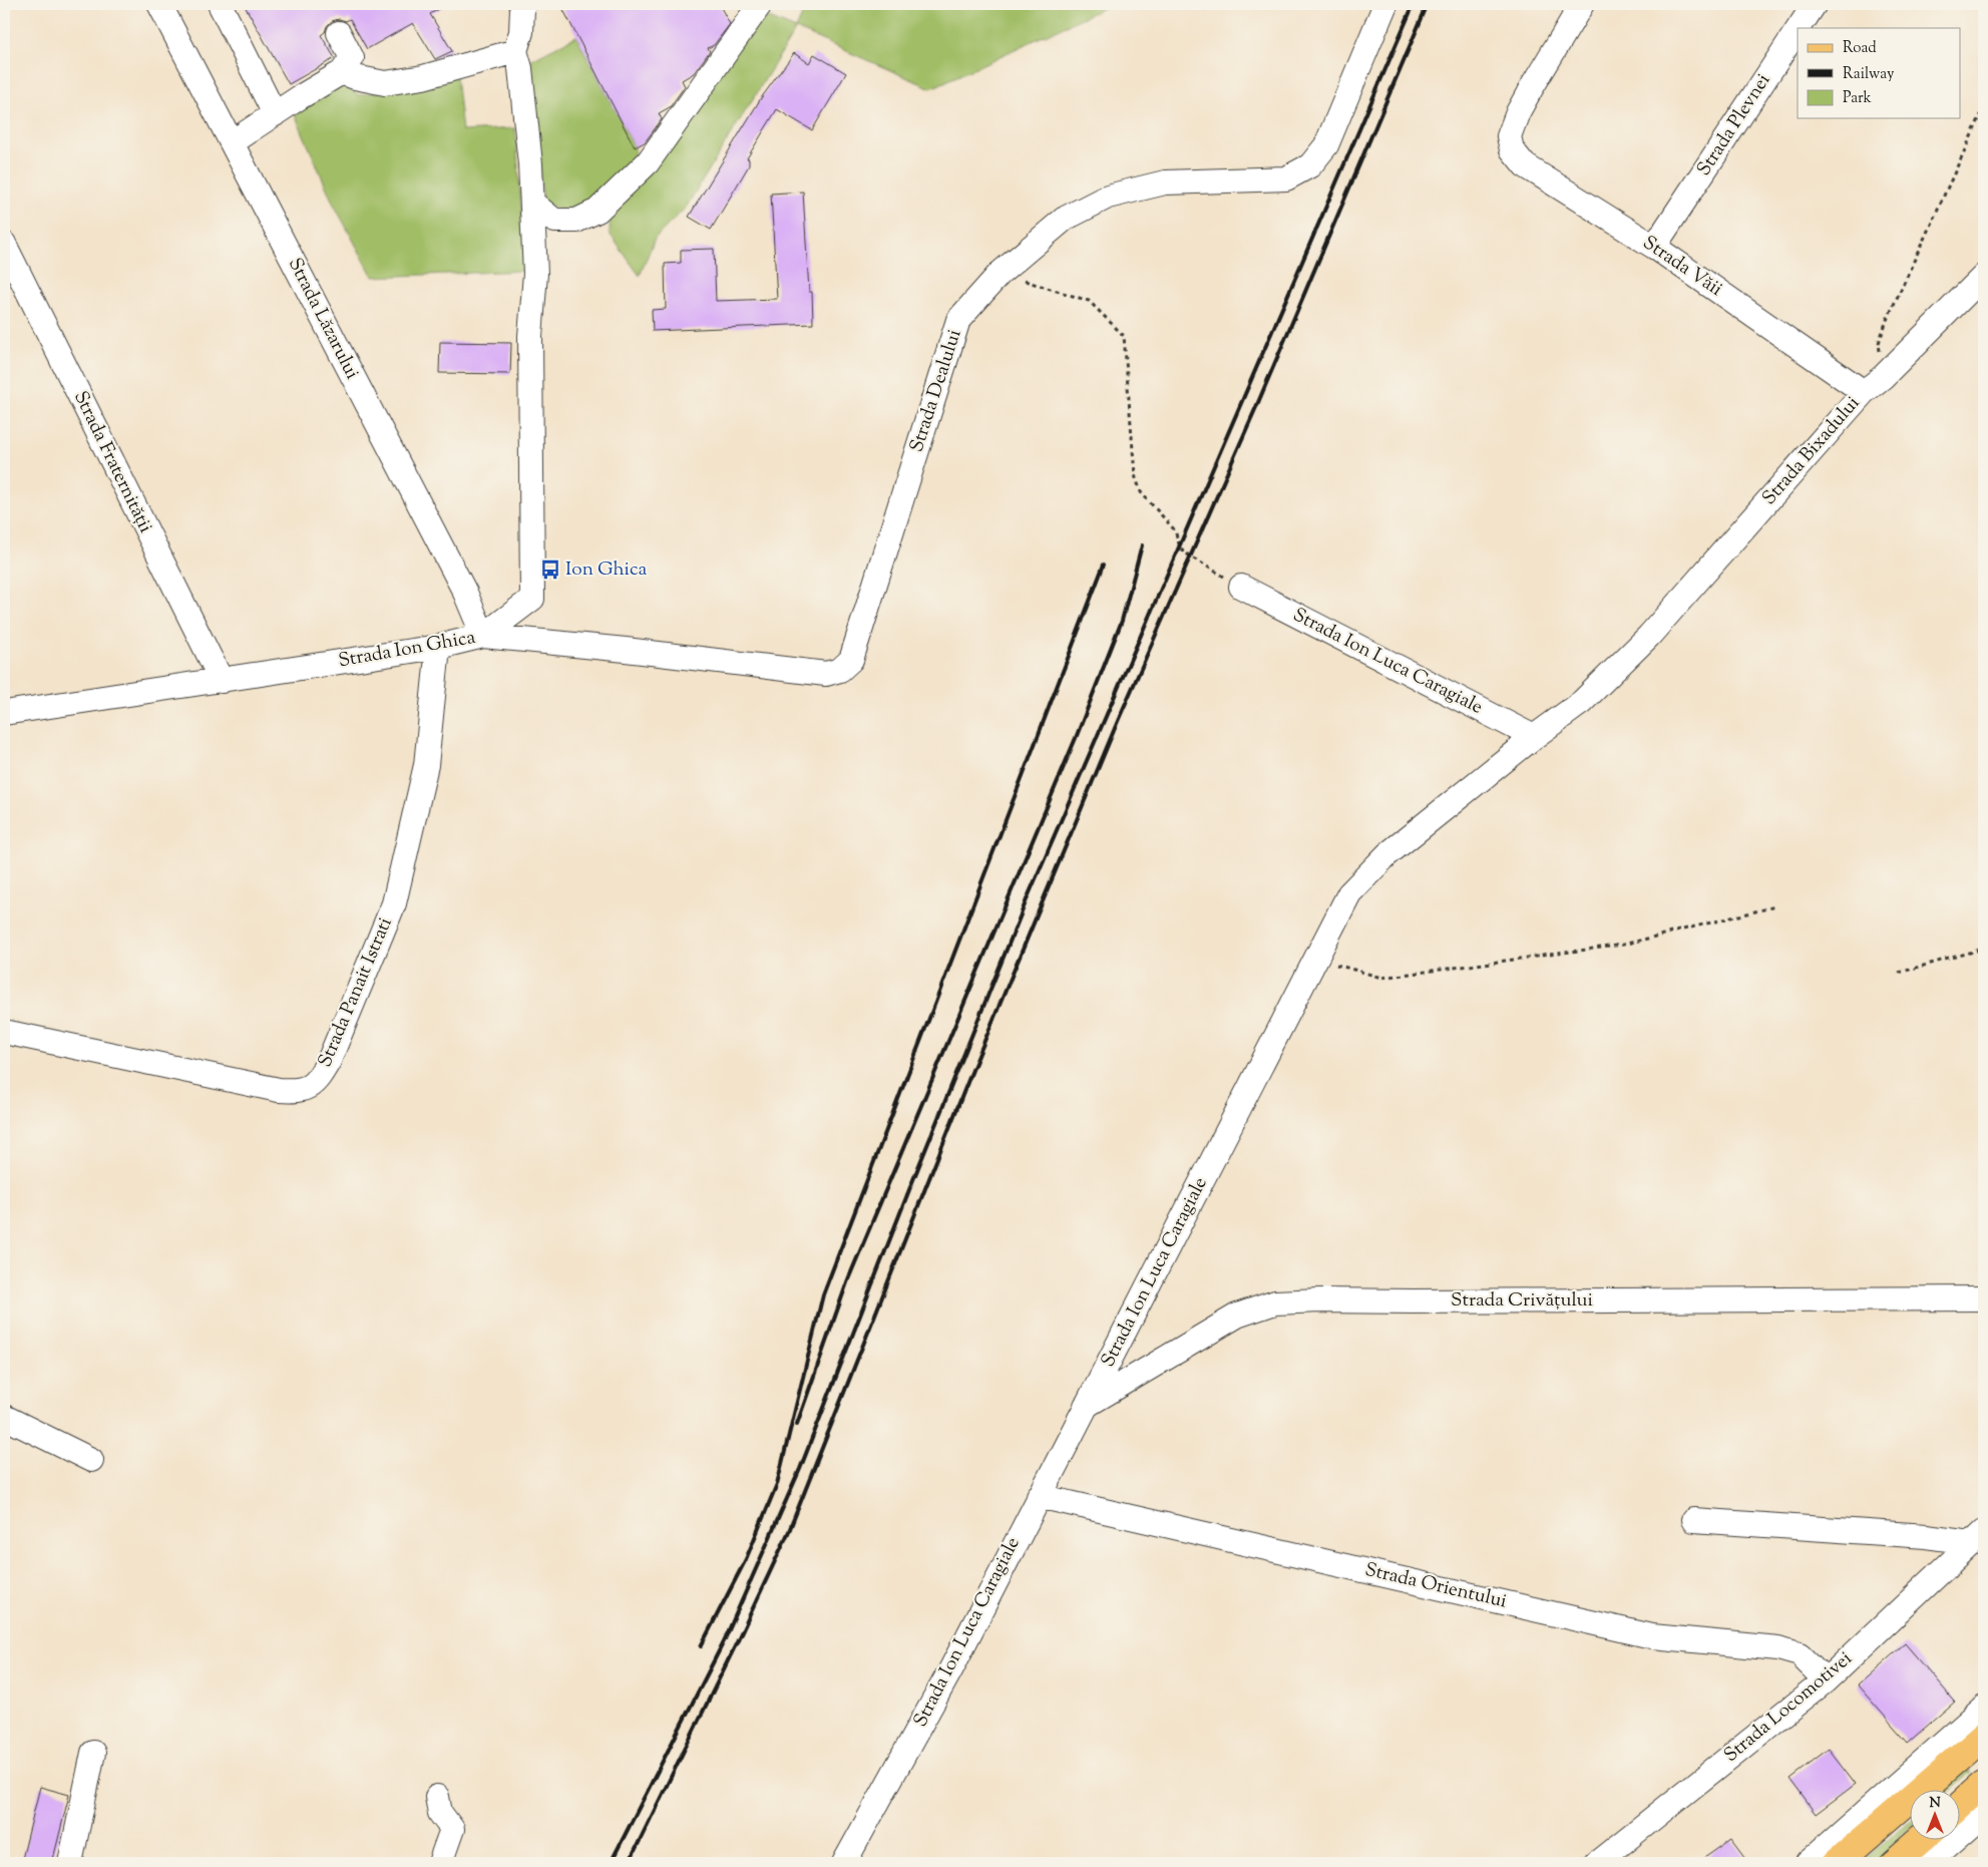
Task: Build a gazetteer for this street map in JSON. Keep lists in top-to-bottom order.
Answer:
{
  "streets": {
    "street": [
      "Strada Plevnei",
      "Strada Văii",
      "Strada Lăzarului",
      "Strada Dealului",
      "Strada Bixadului",
      "Strada Fraternității",
      "Strada Ion Ghica",
      "Strada Ion Luca Caragiale",
      "Strada Panait Istrati",
      "Strada Crivățului",
      "Strada Orientului",
      "Strada Locomotivei"
    ]
  },
  "crossings": [
    ["Strada Plevnei", "Strada Văii"],
    ["Strada Văii", "Strada Bixadului"],
    ["Strada Lăzarului", "Strada Ion Ghica"],
    ["Strada Dealului", "Strada Ion Ghica"],
    ["Strada Bixadului", "Strada Ion Luca Caragiale"],
    ["Strada Fraternității", "Strada Ion Ghica"],
    ["Strada Ion Ghica", "Strada Panait Istrati"],
    ["Strada Ion Luca Caragiale", "Strada Crivățului"],
    ["Strada Ion Luca Caragiale", "Strada Orientului"],
    ["Strada Orientului", "Strada Locomotivei"]
  ],
  "places": {
    "bus stop": ["Ion Ghica"]
  },
  "legend": ["Road", "Railway", "Park"],
  "north": "top"
}
